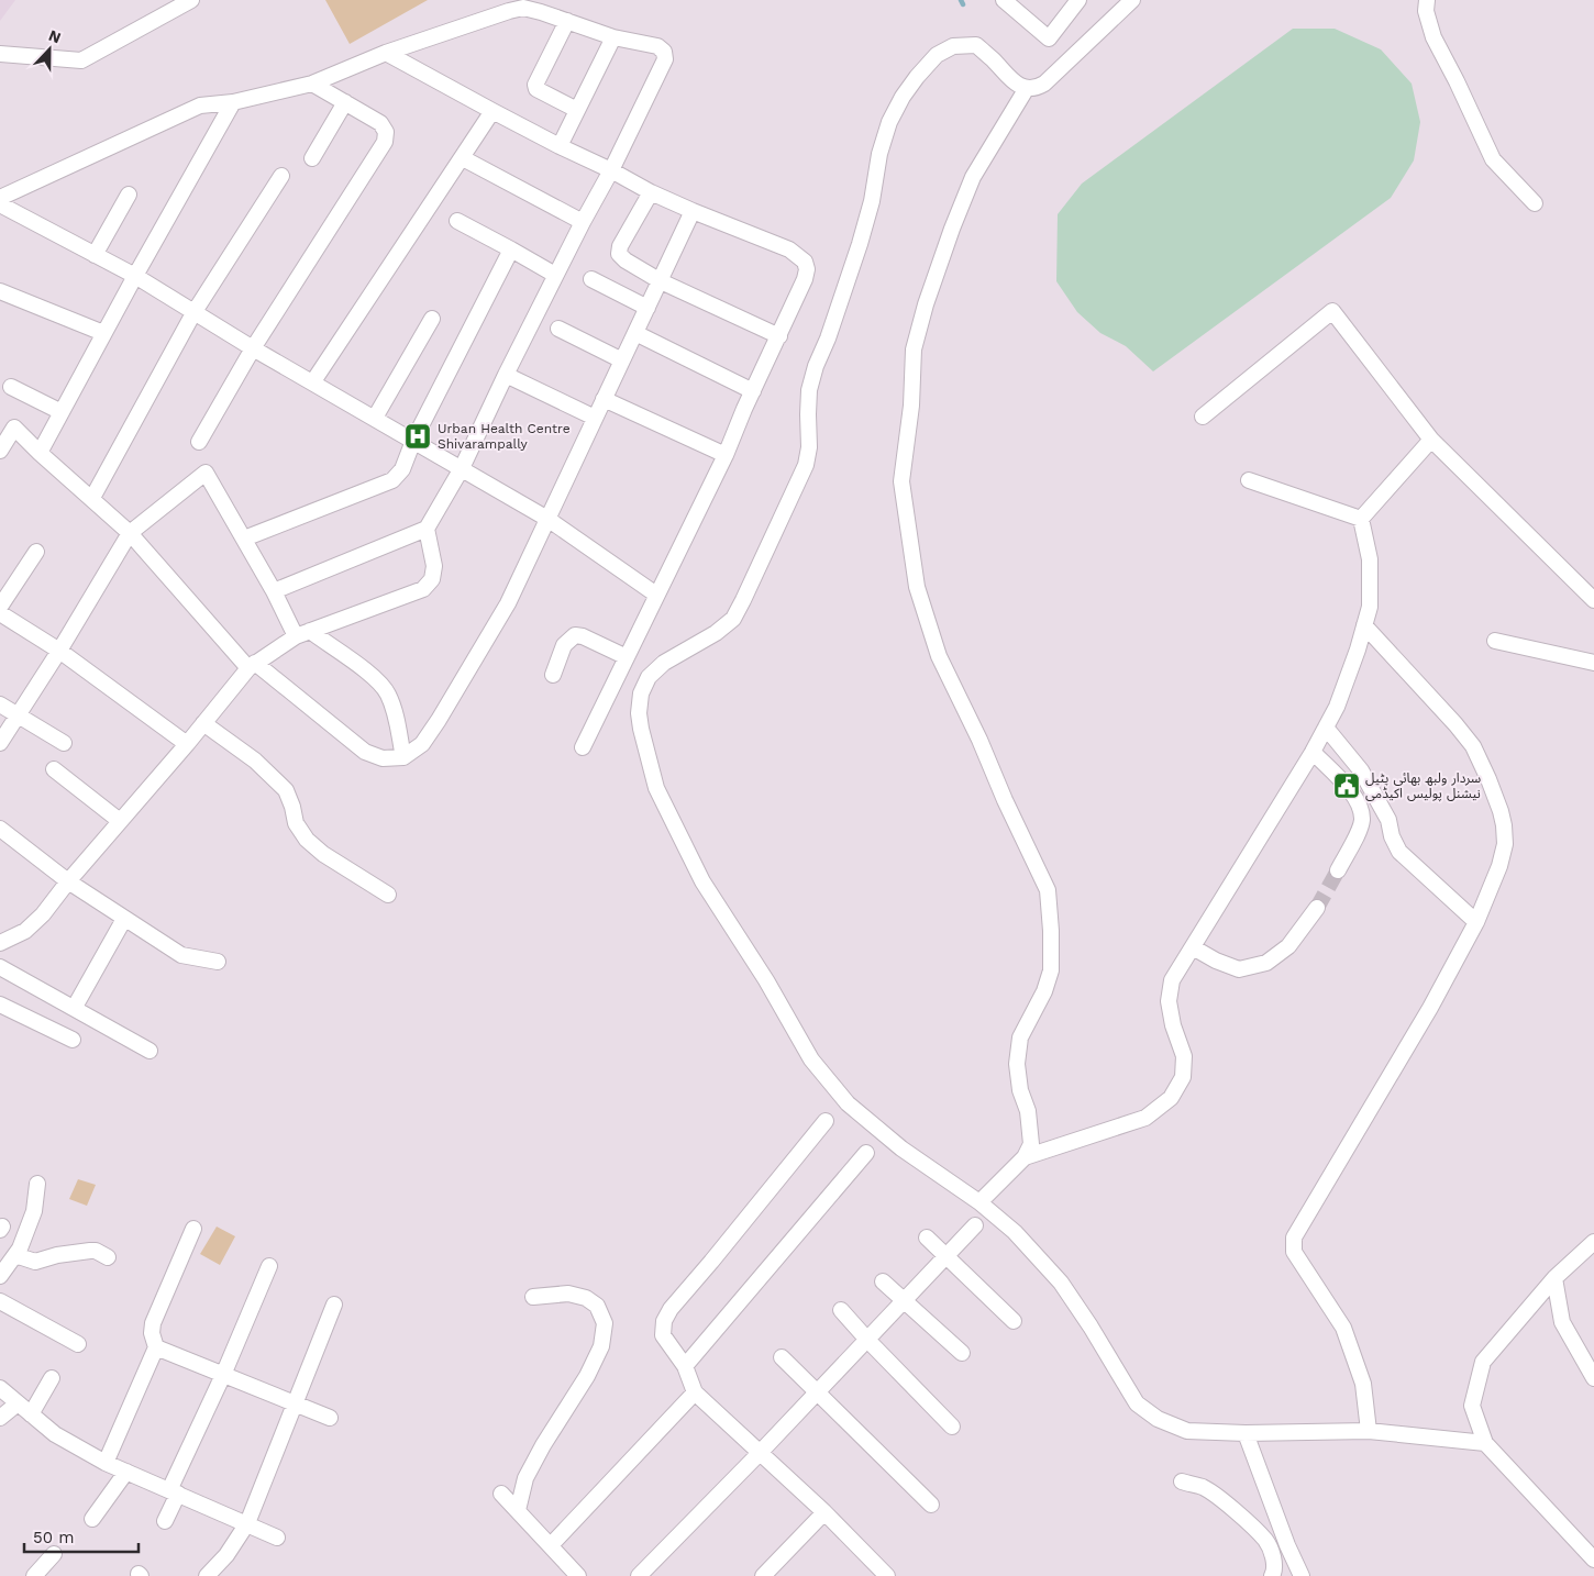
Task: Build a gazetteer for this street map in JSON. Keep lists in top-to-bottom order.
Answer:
{
  "places": {
    "hospital": ["Urban Health Centre Shivarampally"],
    "public building": ["سردار ولبھ بھائی پٹیل نیشنل پولیس اکیڈمی"]
  },
  "scale_bar": "50 m",
  "north": "top"
}
